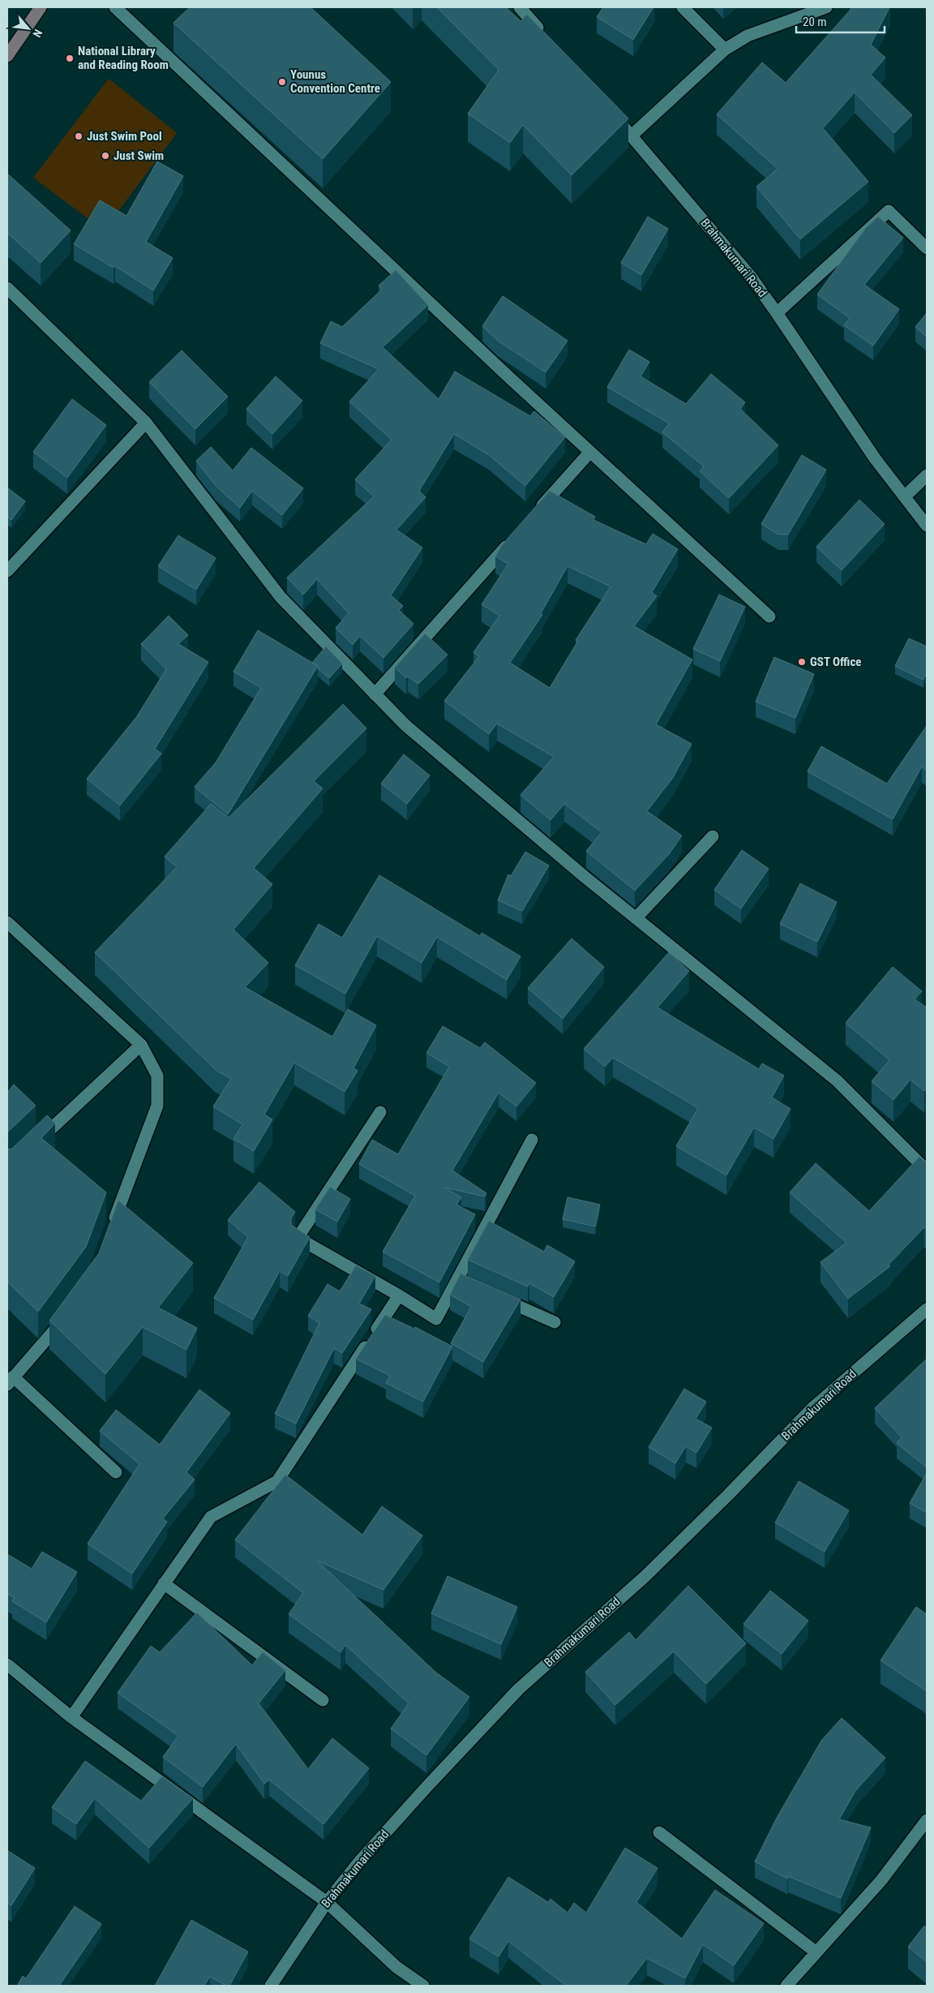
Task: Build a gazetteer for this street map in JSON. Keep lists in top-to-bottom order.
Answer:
{
  "streets": {
    "street": ["Brahmakumari Road"]
  },
  "places": [
    "National Library and Reading Room",
    "Younus Convention Centre",
    "Just Swim Pool",
    "Just Swim",
    "GST Office"
  ],
  "scale_bar": "20 m",
  "north": "bottom right"
}
